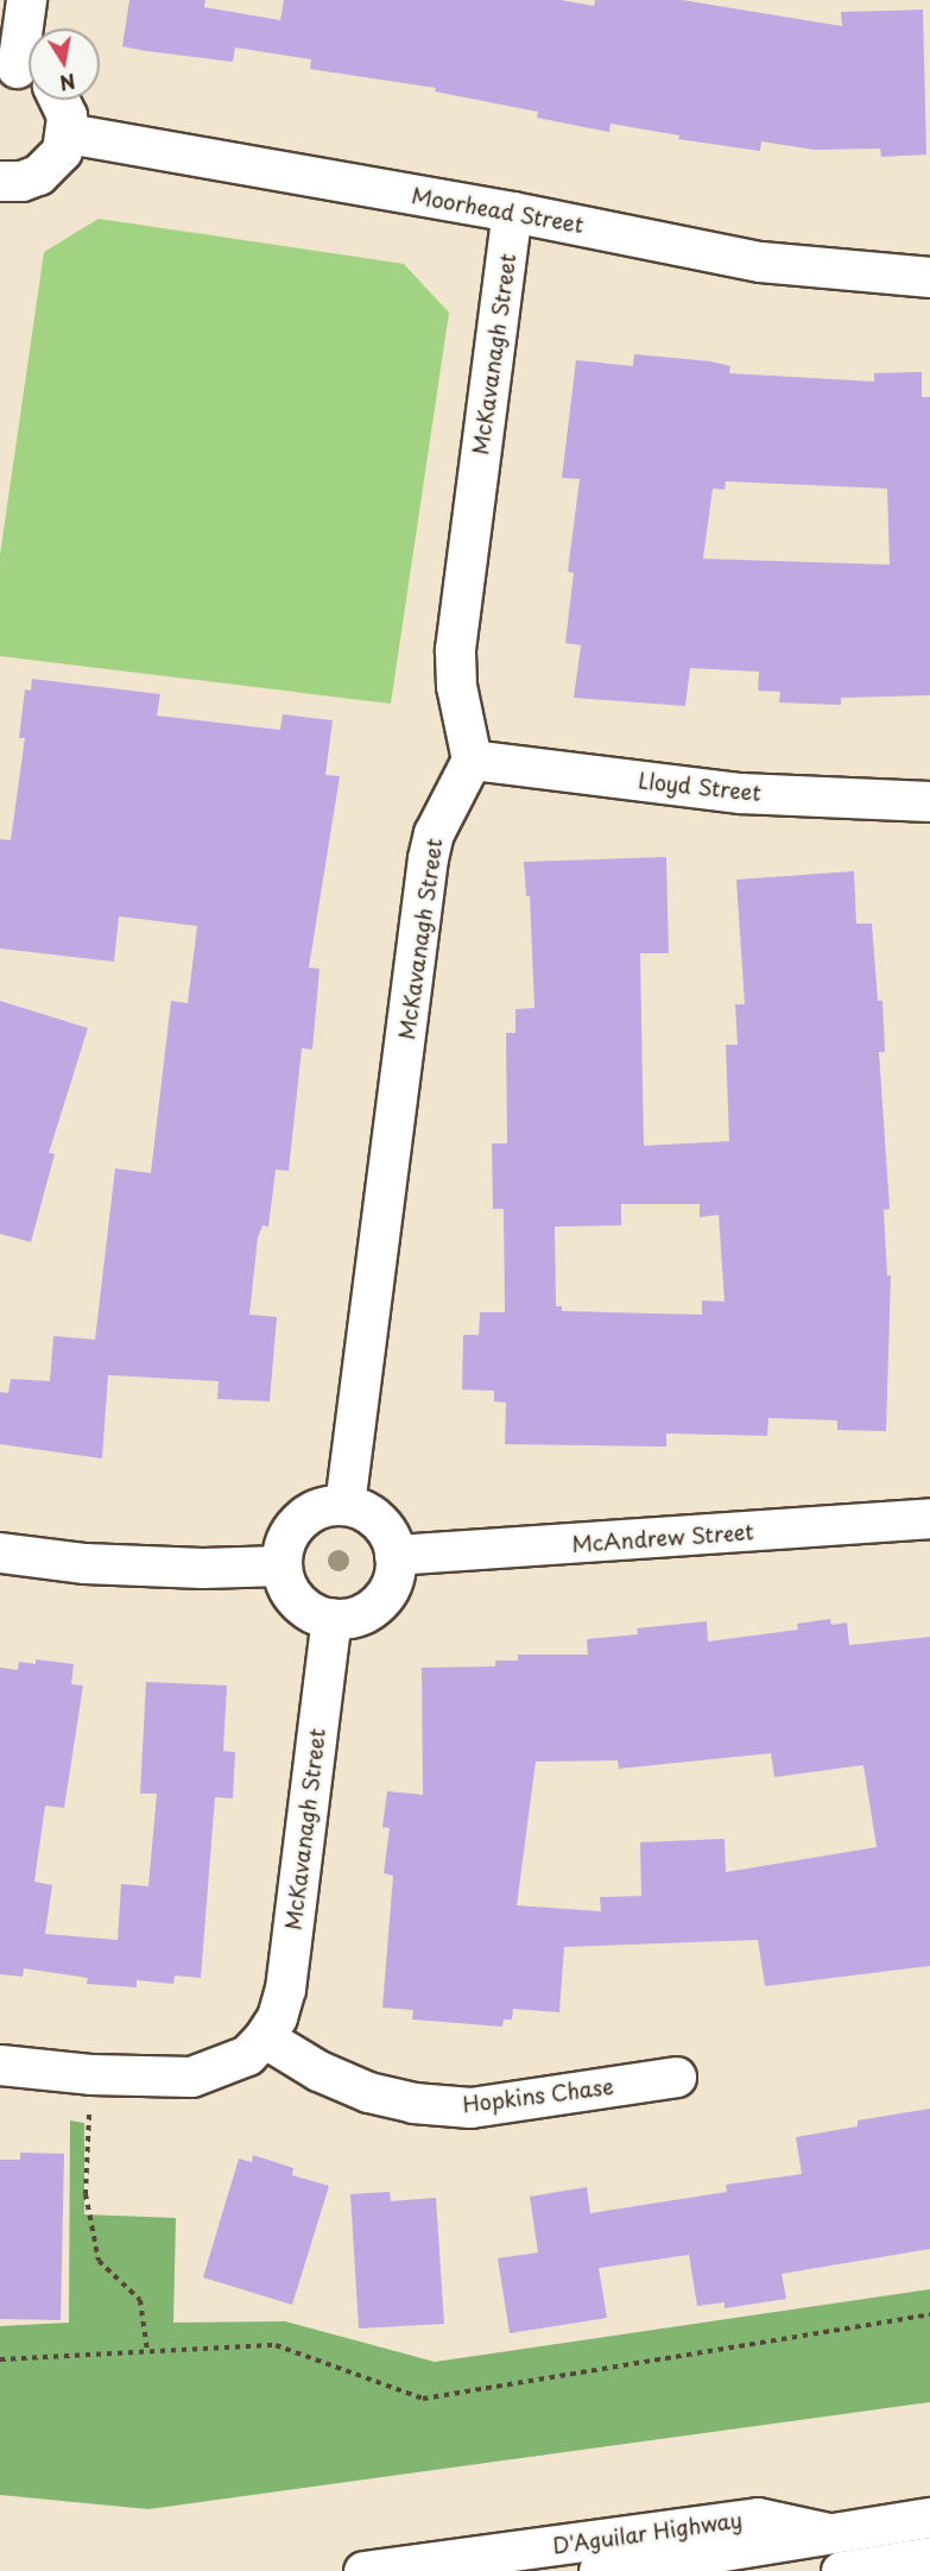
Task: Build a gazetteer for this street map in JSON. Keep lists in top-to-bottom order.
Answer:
{
  "streets": {
    "main road": [
      "Moorhead Street",
      "McKavanagh Street",
      "Lloyd Street",
      "McAndrew Street",
      "Hopkins Chase",
      "D'Aguilar Highway"
    ]
  },
  "crossings": [
    ["Moorhead Street", "McKavanagh Street"],
    ["McKavanagh Street", "Lloyd Street"],
    ["McKavanagh Street", "McAndrew Street"],
    ["McKavanagh Street", "Hopkins Chase"]
  ],
  "north": "bottom"
}
